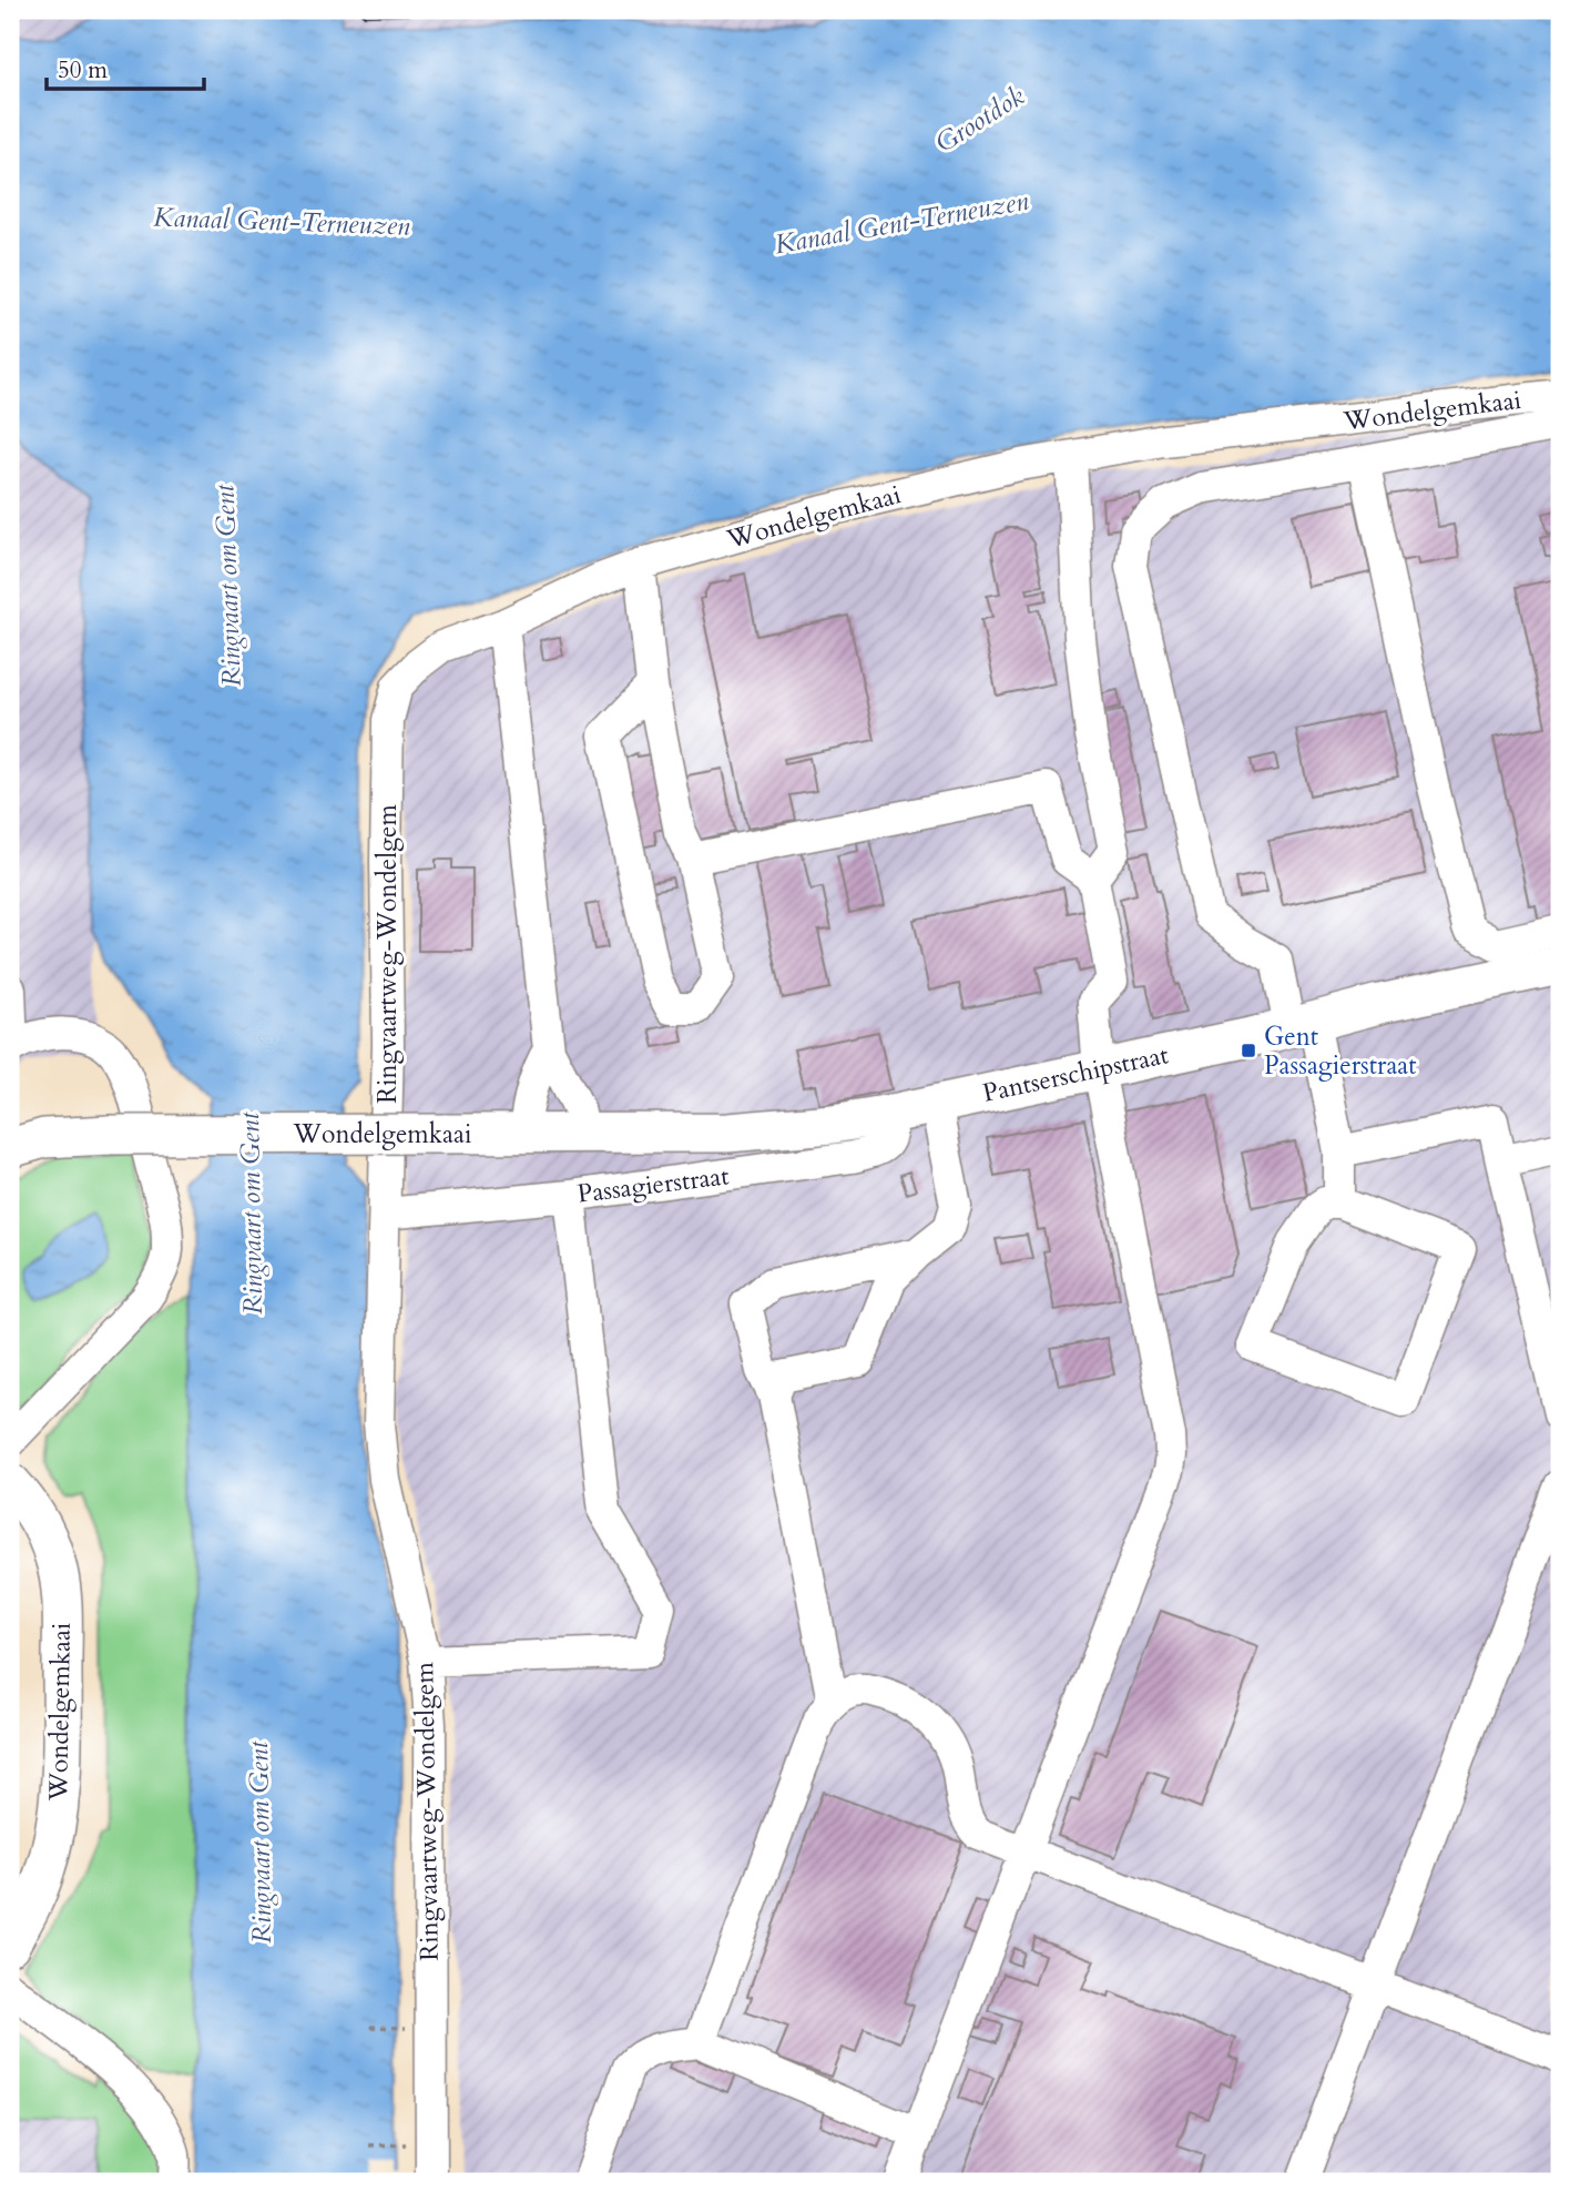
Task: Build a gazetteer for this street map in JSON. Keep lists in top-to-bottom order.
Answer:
{
  "streets": {
    "main road": ["Wondelgemkaai", "Pantserschipstraat"],
    "street": ["Ringvaartweg-Wondelgem", "Passagierstraat"]
  },
  "crossings": [
    ["Wondelgemkaai", "Ringvaartweg-Wondelgem"],
    ["Wondelgemkaai", "Pantserschipstraat"],
    ["Ringvaartweg-Wondelgem", "Passagierstraat"],
    ["Pantserschipstraat", "Passagierstraat"]
  ],
  "water": ["Grootdok", "Kanaal Gent-Terneuzen", "Ringvaart om Gent"],
  "places": {
    "transit": ["Gent Passagierstraat"]
  },
  "scale_bar": "50 m"
}
